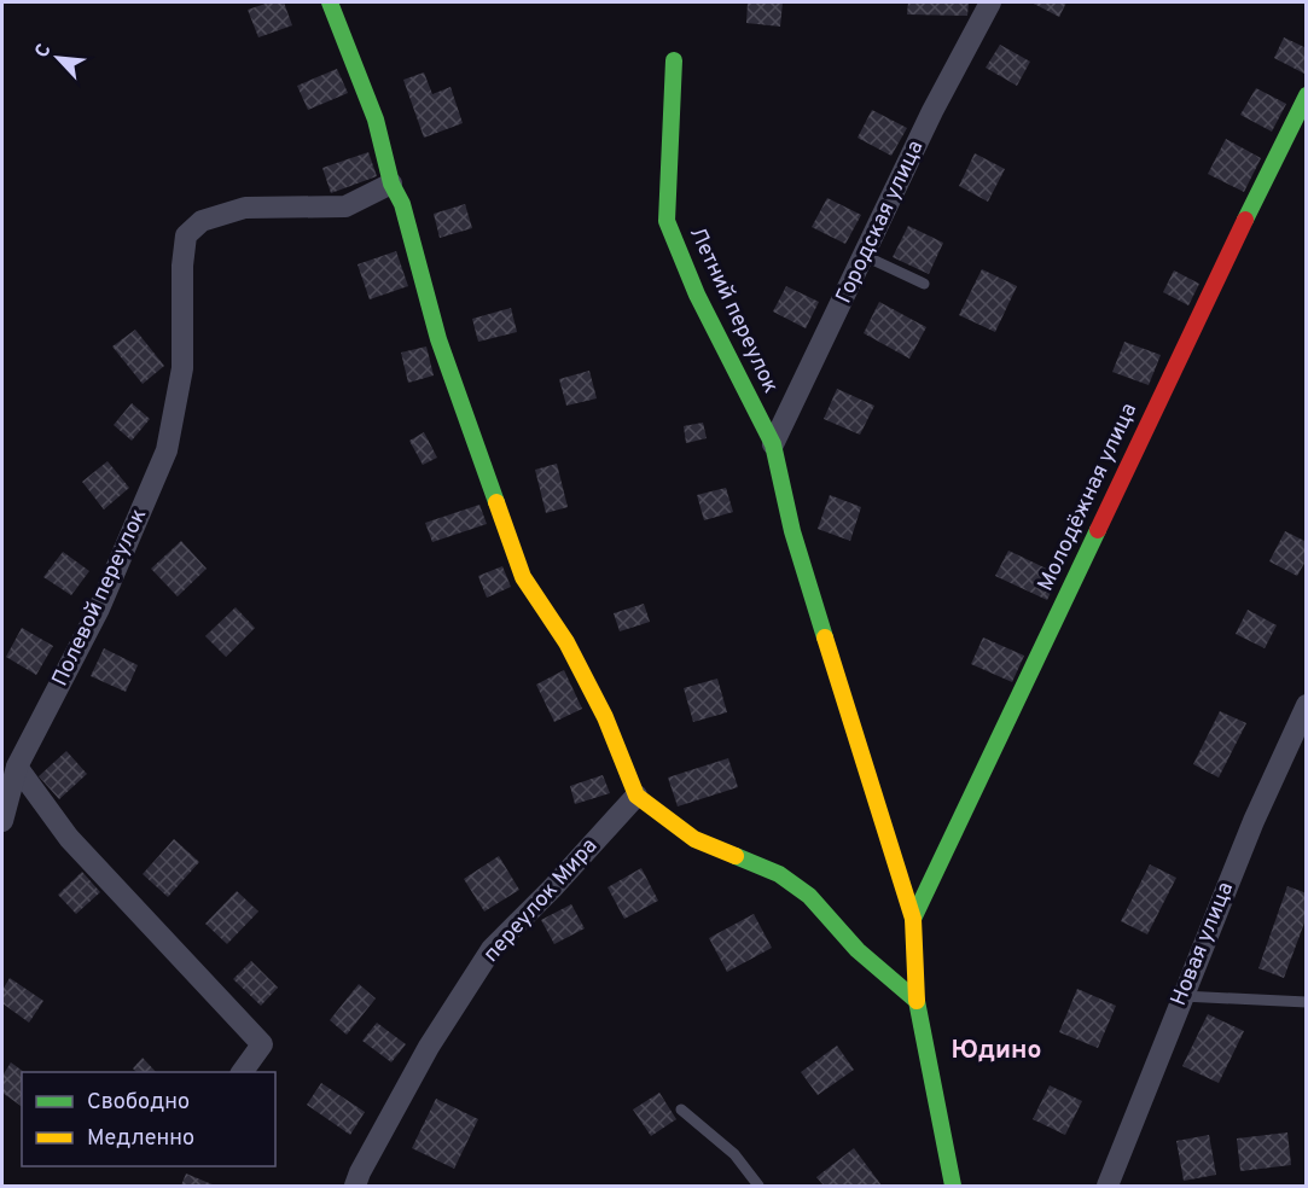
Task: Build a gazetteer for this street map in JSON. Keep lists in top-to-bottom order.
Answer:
{
  "streets": {
    "street": [
      "Городская улица",
      "Летний переулок",
      "Молодёжная улица",
      "Полевой переулок",
      "переулок Мира",
      "Новая улица"
    ]
  },
  "crossings": [
    ["Городская улица", "Летний переулок"],
    ["Летний переулок", "Молодёжная улица"]
  ],
  "districts": ["Юдино"],
  "legend": ["Свободно", "Медленно"],
  "north": "top left"
}
